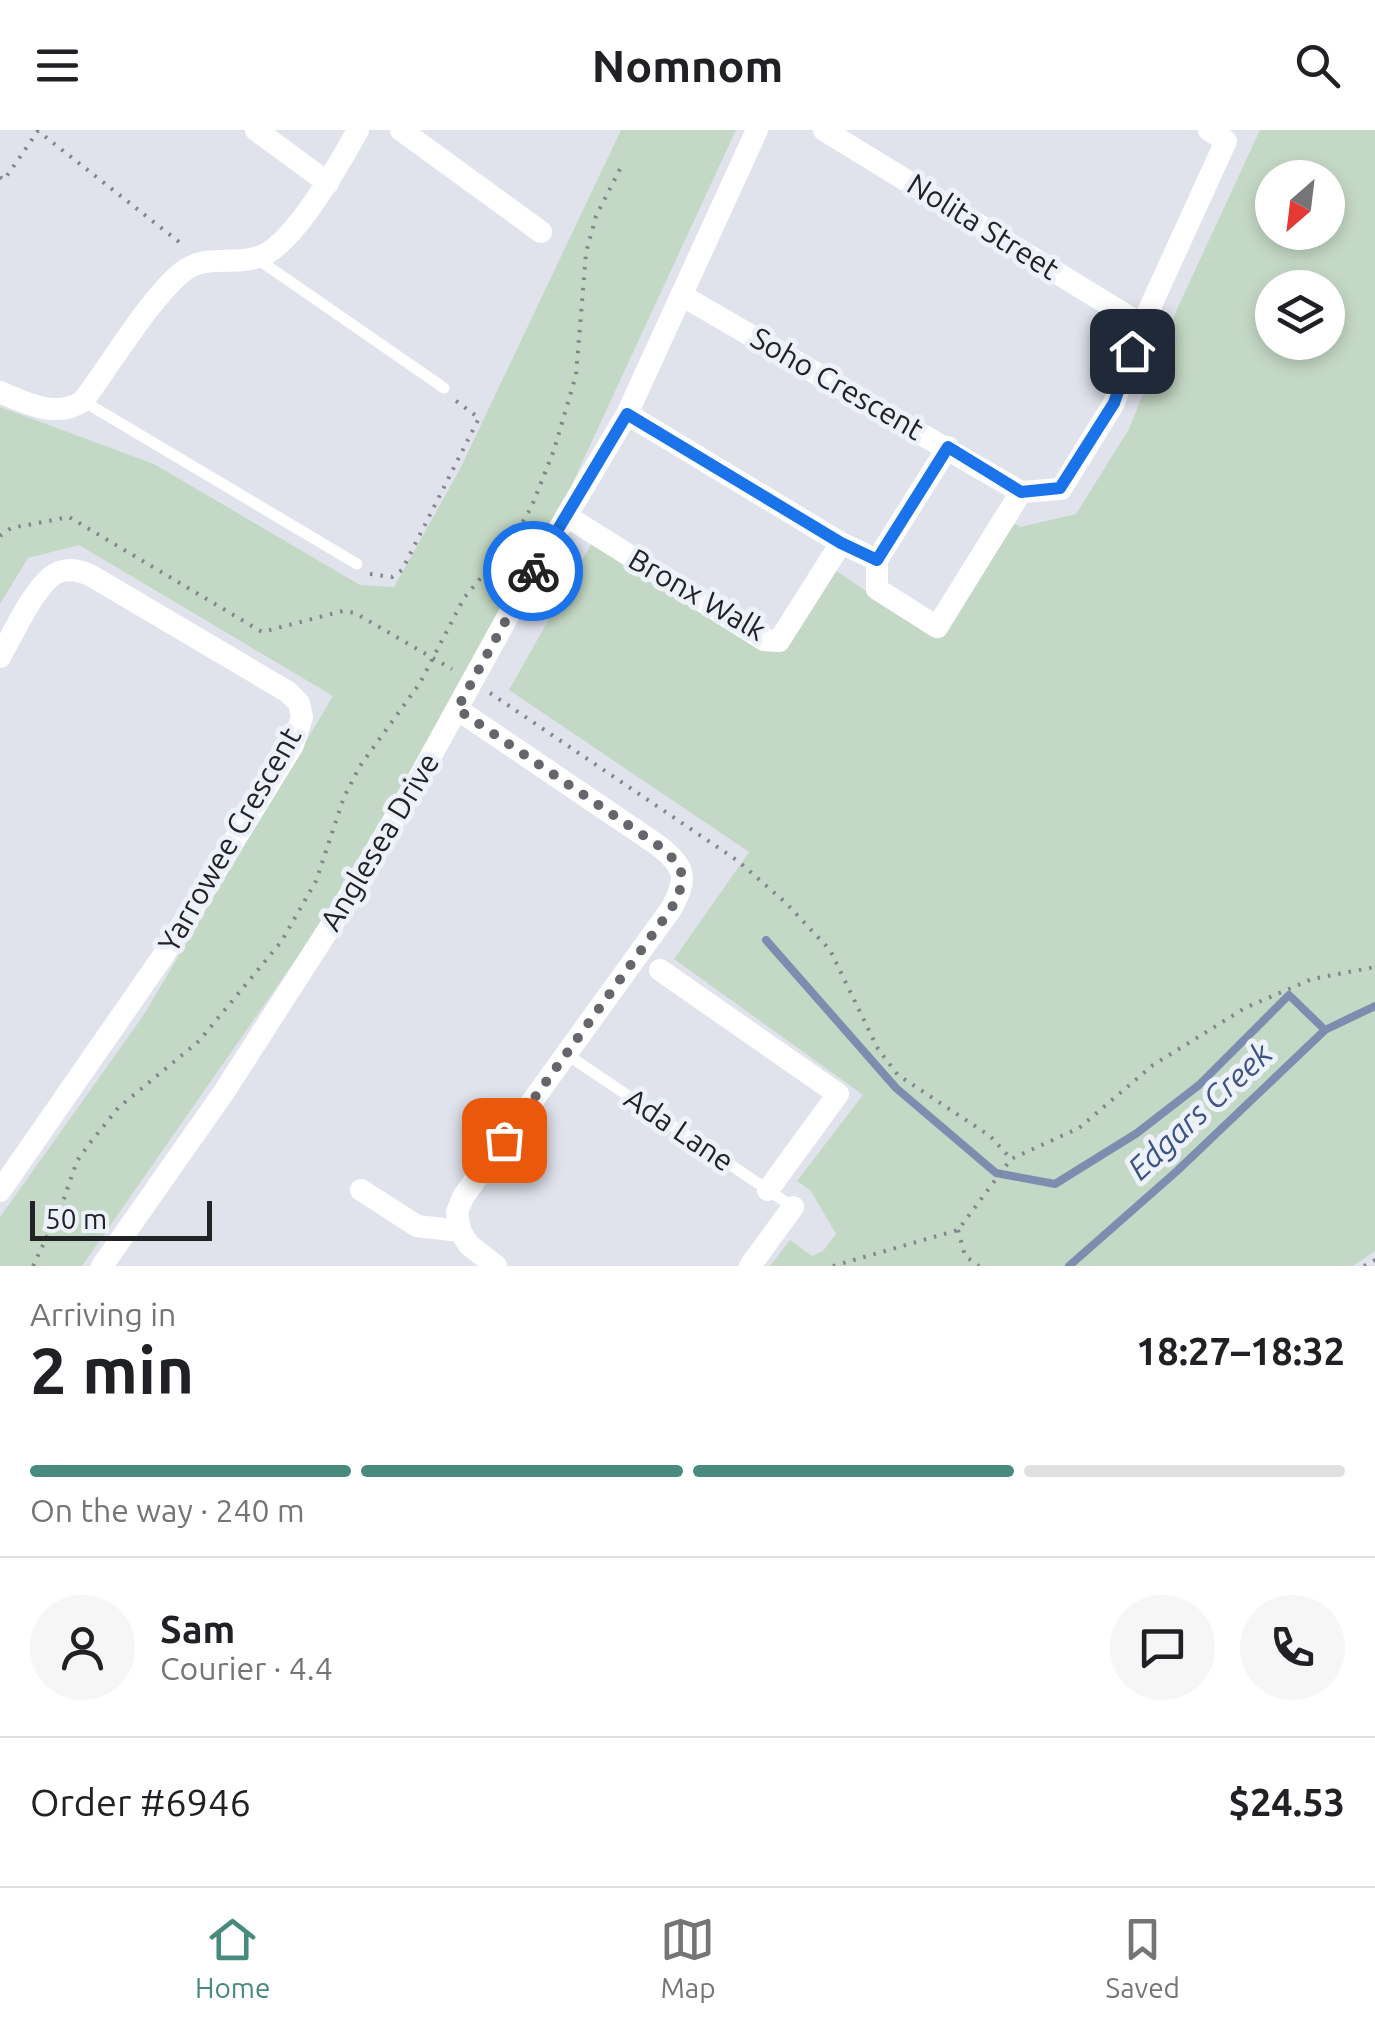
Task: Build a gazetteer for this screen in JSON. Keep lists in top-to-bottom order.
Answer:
{
  "streets": {
    "street": [
      "Nolita Street",
      "Soho Crescent",
      "Bronx Walk",
      "Yarrowee Crescent",
      "Anglesea Drive"
    ],
    "lane": ["Ada Lane"]
  },
  "crossings": [
    ["Soho Crescent", "Anglesea Drive"],
    ["Bronx Walk", "Anglesea Drive"]
  ],
  "water": ["Edgars Creek"],
  "scale_bar": "50 m",
  "north": "bottom left",
  "page": {
    "header": "Nomnom",
    "scale": "50 m",
    "heading": ["2 min", "Arriving in", "18:27–18:32"],
    "panel": [
      "Sam",
      "Courier · 4.4",
      "Order #6946",
      "$24.53"
    ],
    "bar": "On the way · 240 m",
    "tabs": ["Home", "Map", "Saved"]
  }
}
